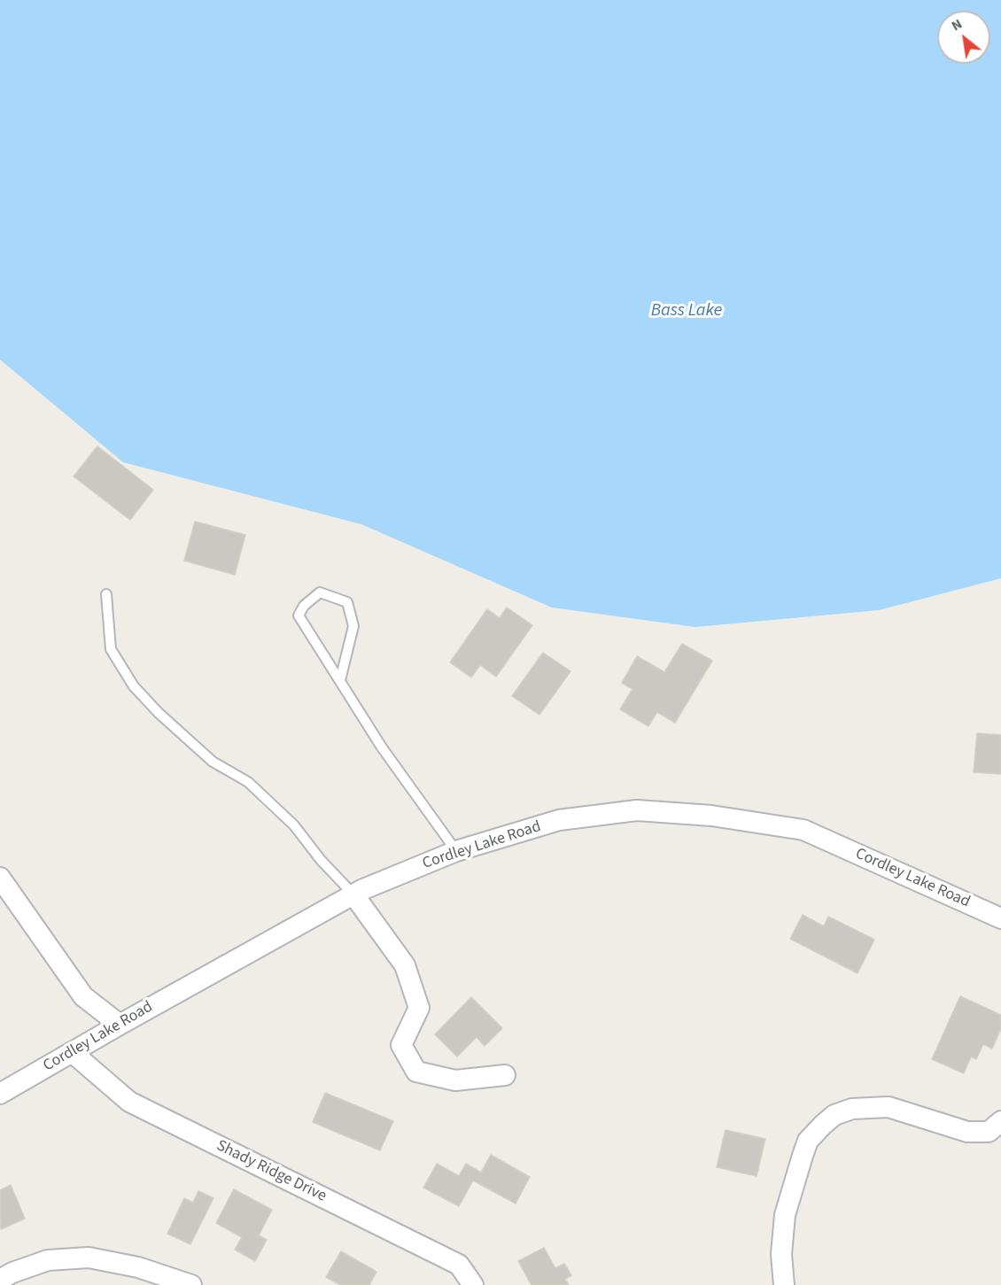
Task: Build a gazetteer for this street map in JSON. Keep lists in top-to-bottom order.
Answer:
{
  "streets": {
    "street": ["Cordley Lake Road", "Shady Ridge Drive"]
  },
  "crossings": [
    ["Cordley Lake Road", "Shady Ridge Drive"]
  ],
  "water": ["Bass Lake"],
  "north": "top left"
}
